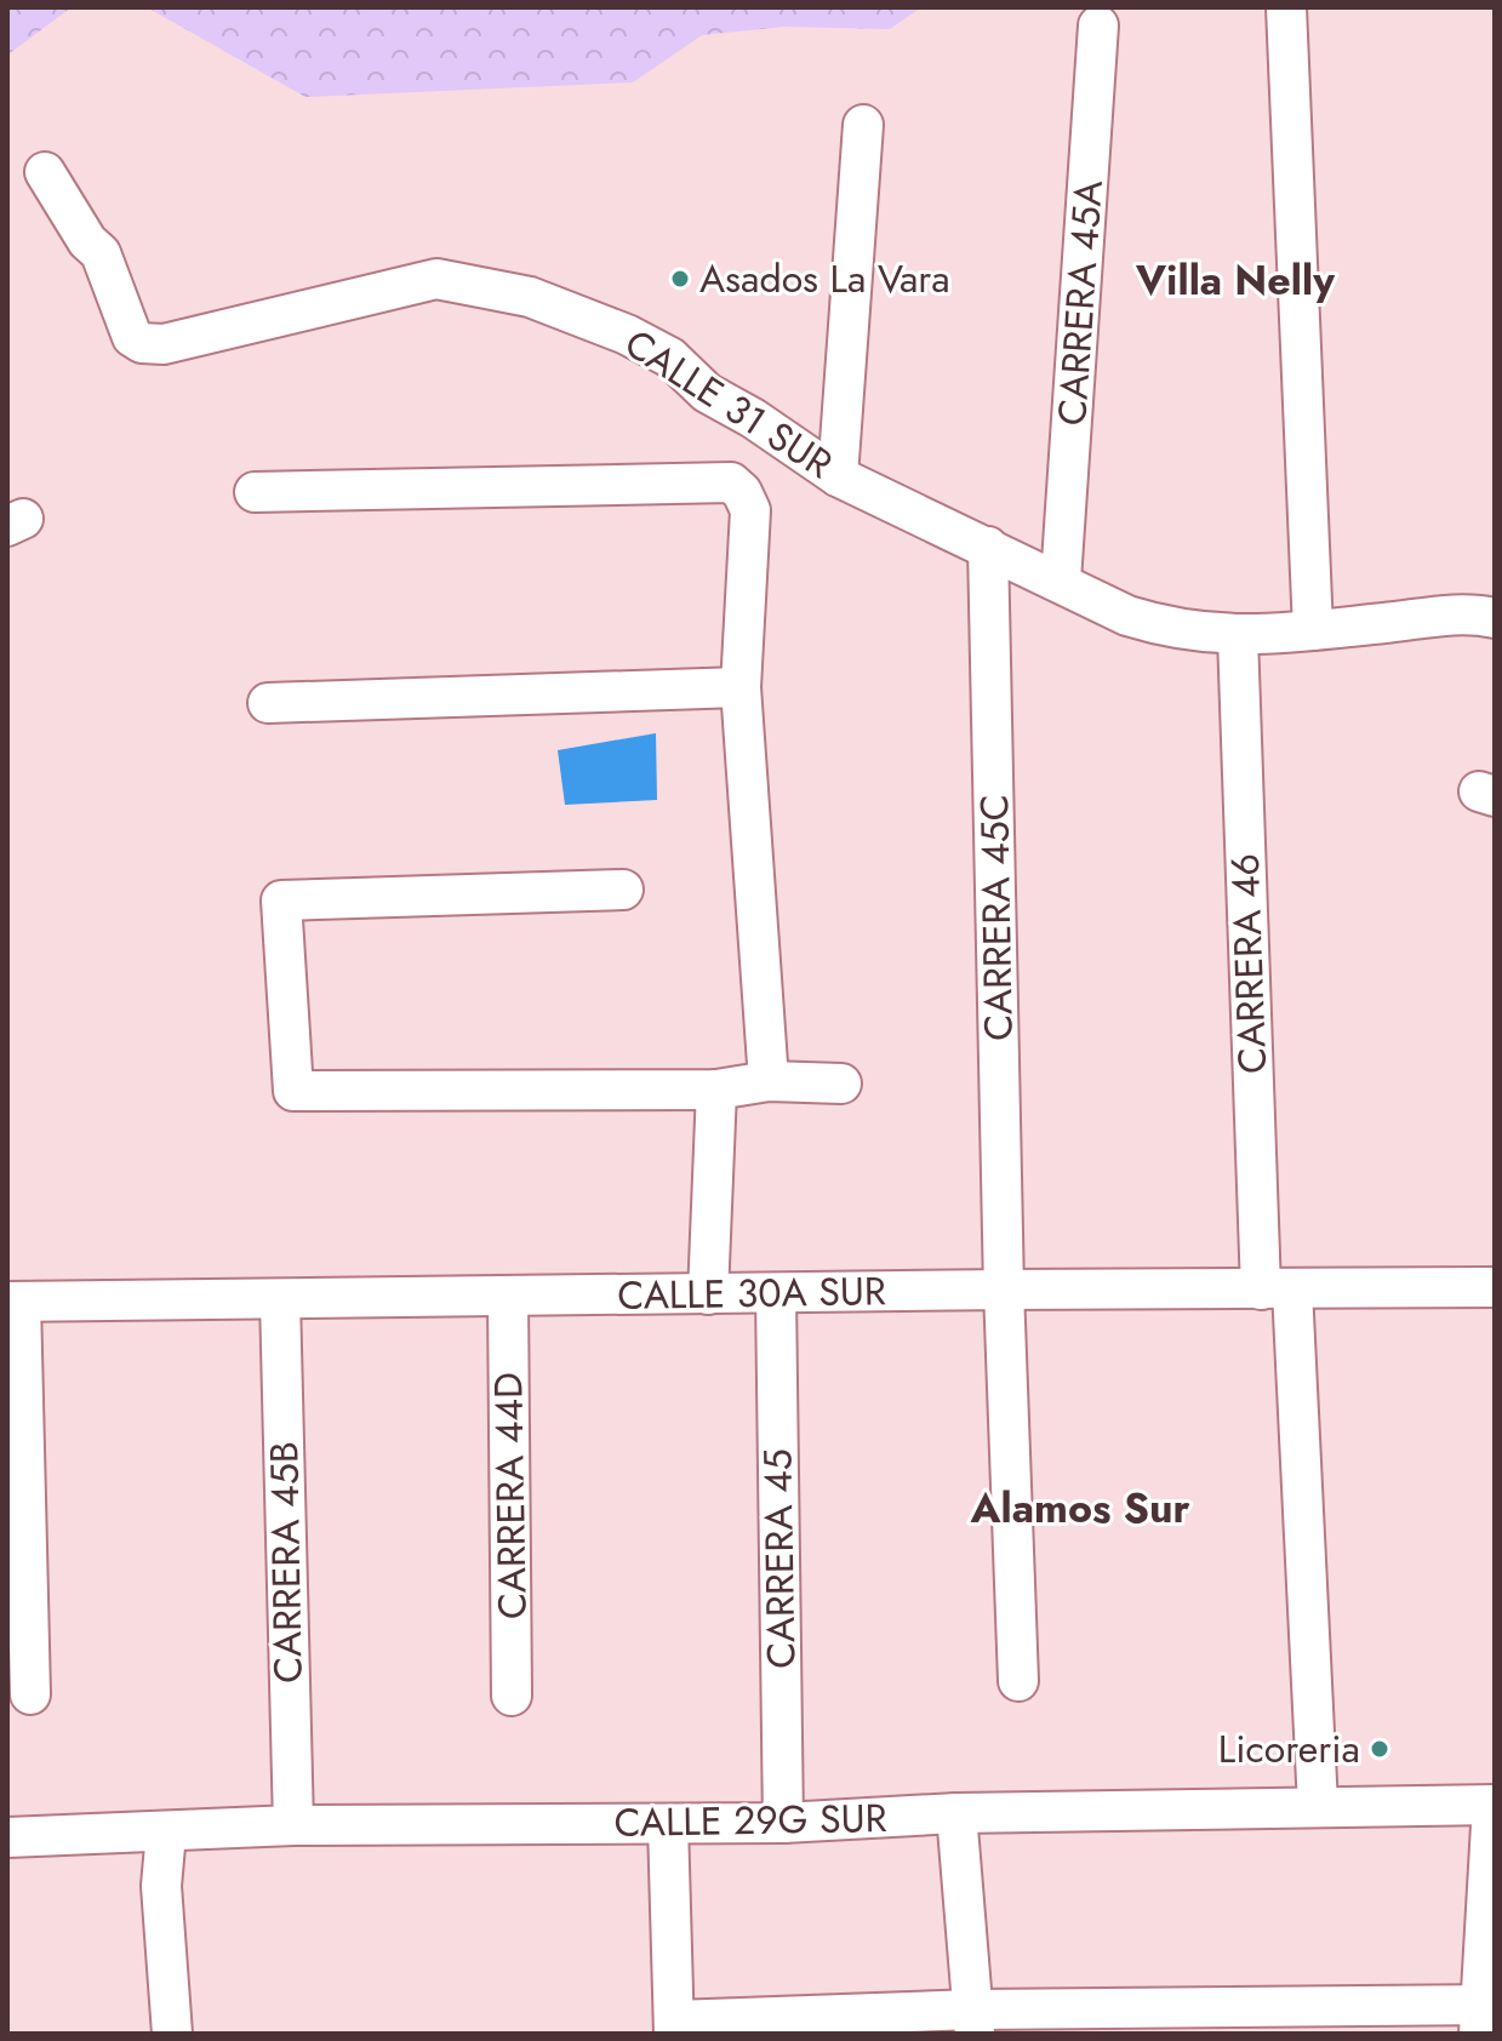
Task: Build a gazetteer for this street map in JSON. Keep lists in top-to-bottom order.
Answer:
{
  "streets": {
    "street": [
      "CARRERA 45A",
      "CALLE 31 SUR",
      "CARRERA 45C",
      "CARRERA 46",
      "CALLE 30A SUR",
      "CARRERA 44D",
      "CARRERA 45",
      "CARRERA 45B",
      "CALLE 29G SUR"
    ]
  },
  "crossings": [
    ["CARRERA 45A", "CALLE 31 SUR"],
    ["CALLE 31 SUR", "CARRERA 45C"],
    ["CALLE 31 SUR", "CARRERA 46"],
    ["CARRERA 45C", "CALLE 30A SUR"],
    ["CARRERA 46", "CALLE 30A SUR"],
    ["CARRERA 46", "CALLE 29G SUR"],
    ["CALLE 30A SUR", "CARRERA 44D"],
    ["CALLE 30A SUR", "CARRERA 45"],
    ["CALLE 30A SUR", "CARRERA 45B"],
    ["CARRERA 45", "CALLE 29G SUR"],
    ["CARRERA 45B", "CALLE 29G SUR"]
  ],
  "districts": ["Villa Nelly", "Alamos Sur"],
  "places": ["Asados La Vara", "Licoreria"]
}
